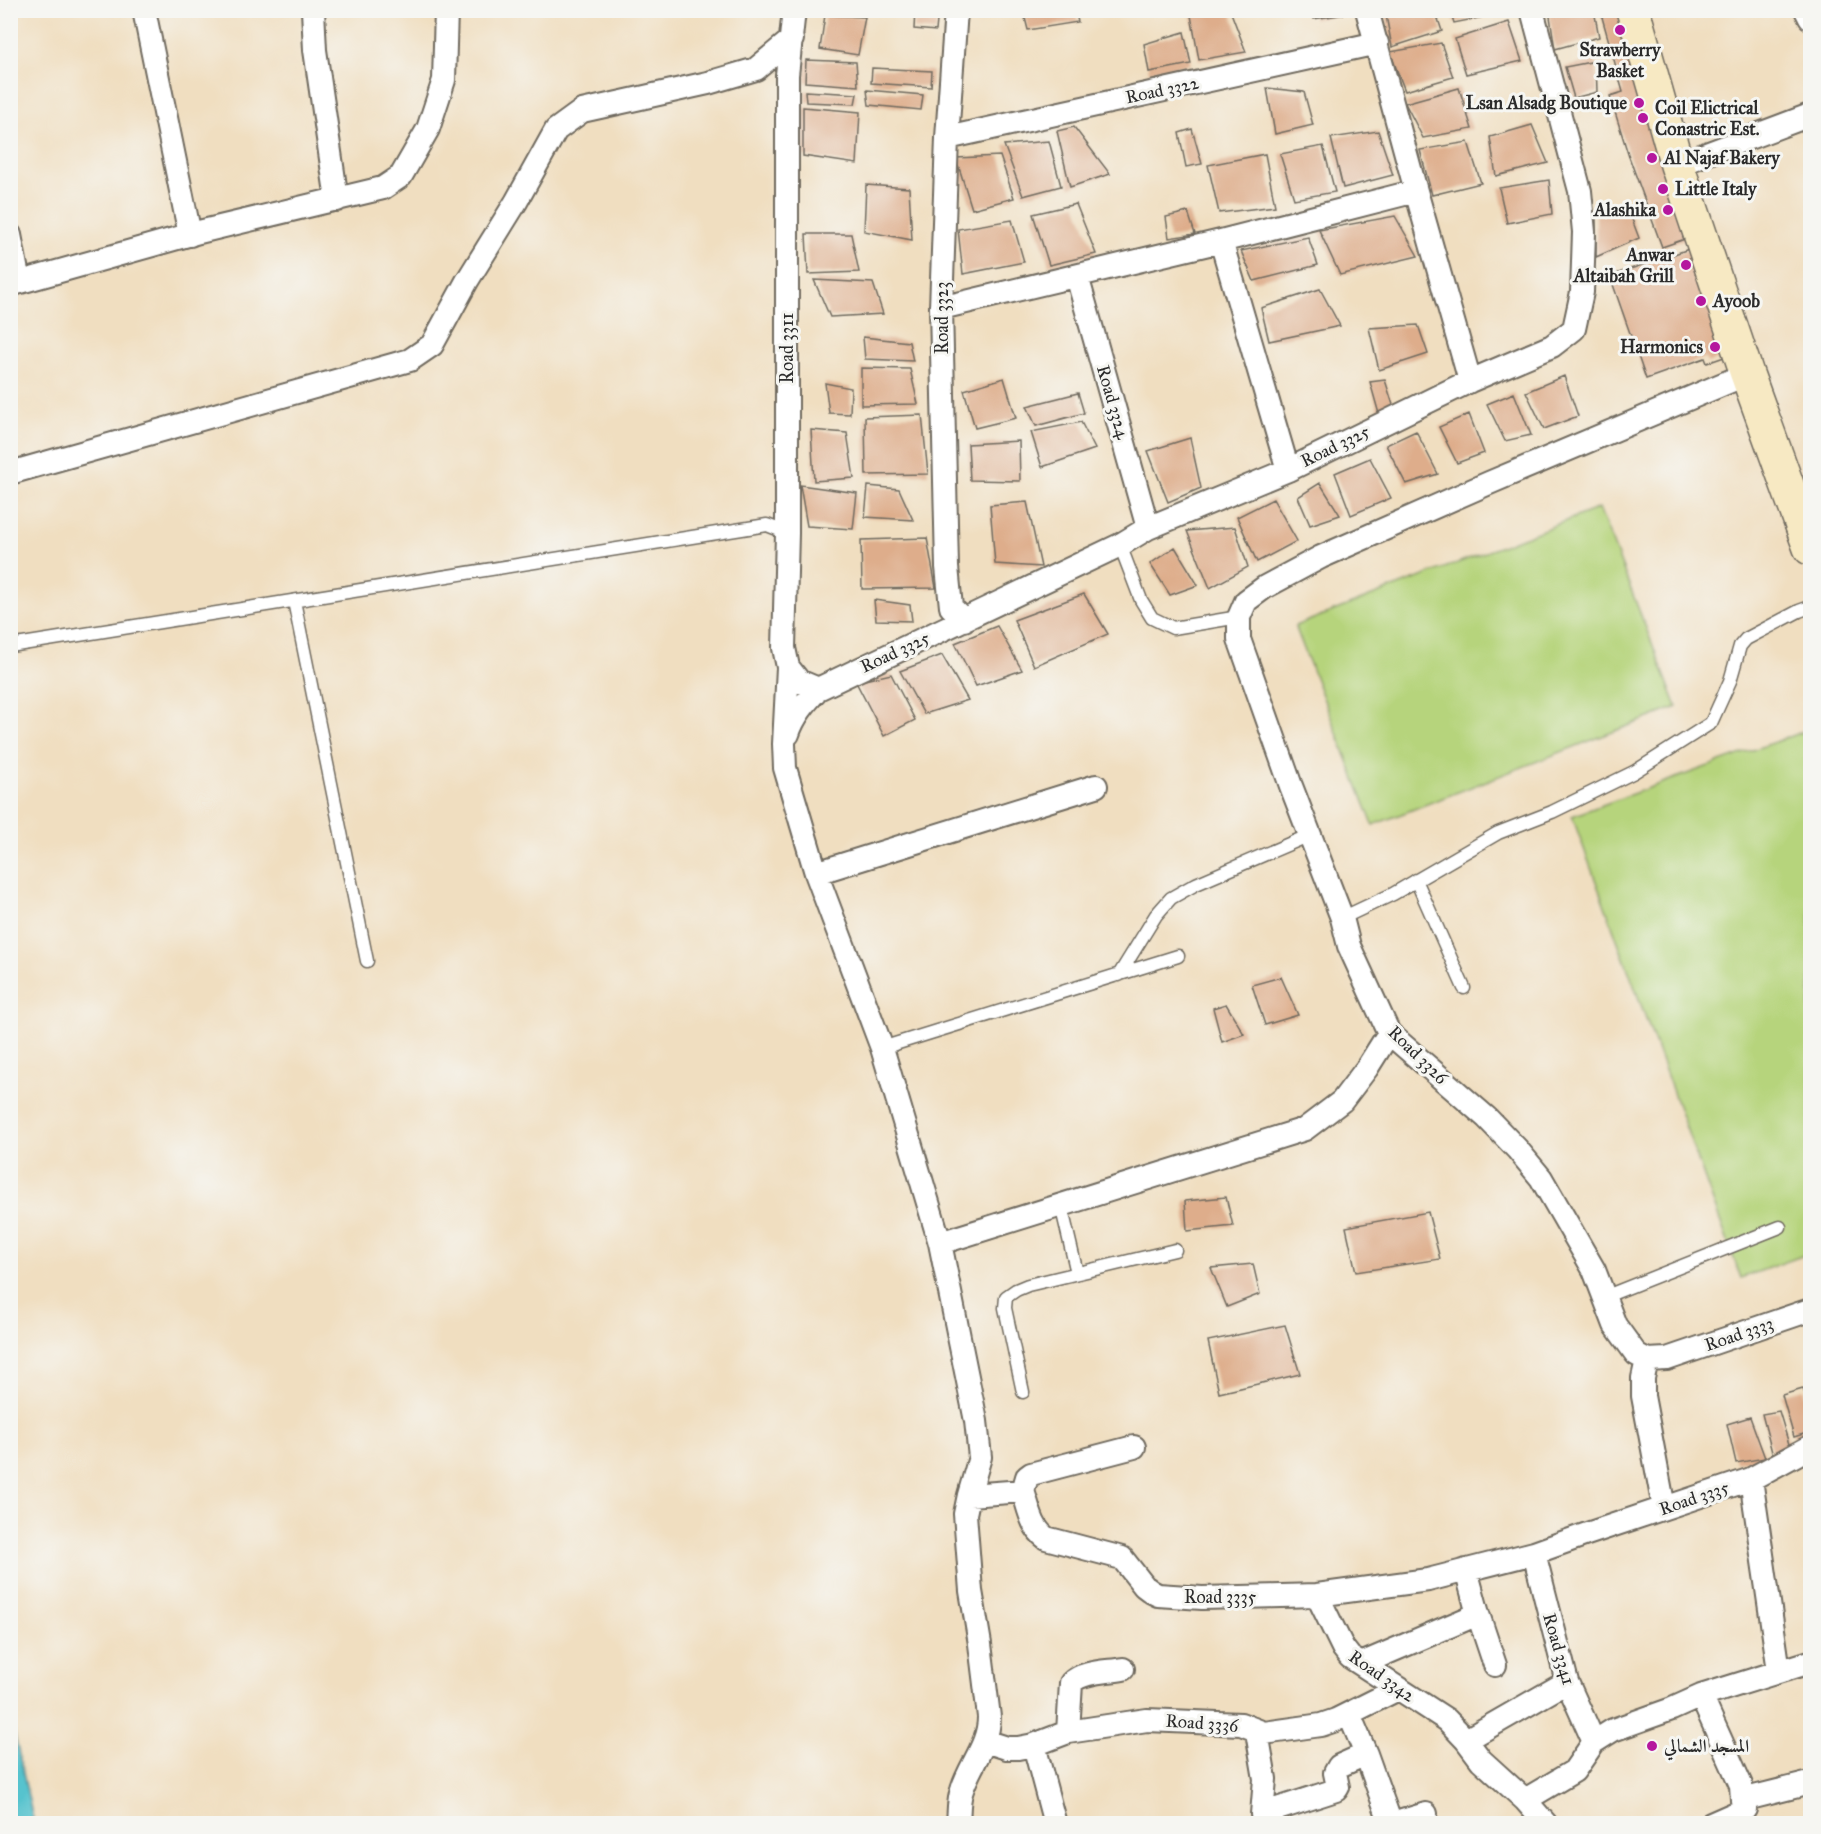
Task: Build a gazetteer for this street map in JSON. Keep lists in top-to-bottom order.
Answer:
{
  "streets": {
    "street": [
      "Road 3322",
      "Road 3323",
      "Road 3311",
      "Road 3324",
      "Road 3325",
      "Road 3326",
      "Road 3333",
      "Road 3335",
      "Road 3341",
      "Road 3342",
      "Road 3336"
    ]
  },
  "crossings": [
    ["Road 3322", "Road 3323"],
    ["Road 3323", "Road 3325"],
    ["Road 3311", "Road 3325"],
    ["Road 3311", "Road 3336"],
    ["Road 3324", "Road 3325"],
    ["Road 3326", "Road 3333"],
    ["Road 3335", "Road 3341"],
    ["Road 3335", "Road 3342"],
    ["Road 3342", "Road 3336"]
  ],
  "places": [
    "Strawberry Basket",
    "Lsan Alsadg Boutique",
    "Coil Elictrical Conastric Est.",
    "Al Najaf Bakery",
    "Little Italy",
    "Alashika",
    "Anwar Altaibah Grill",
    "Ayoob",
    "Harmonics",
    "المسجد الشمالي"
  ]
}
